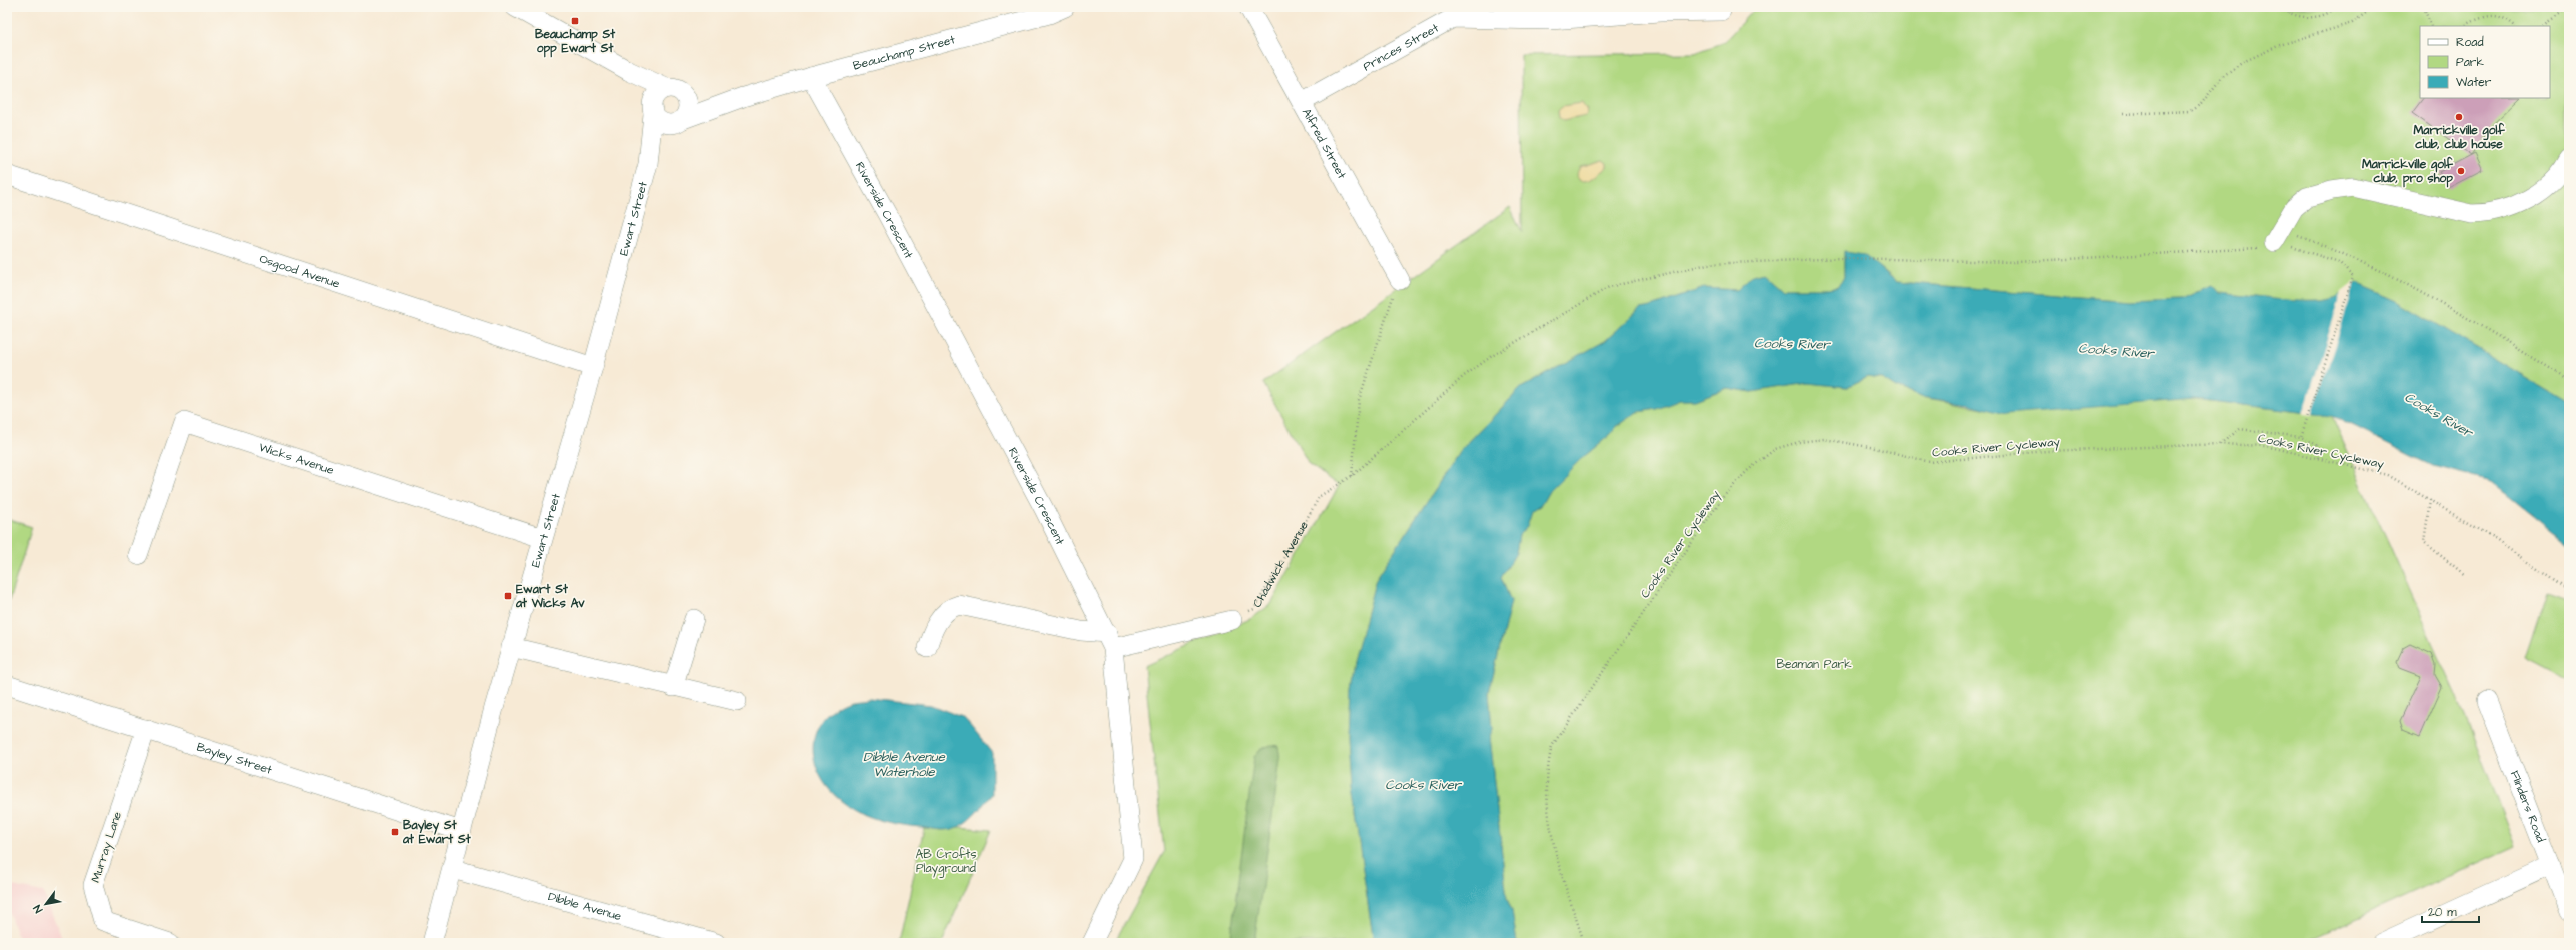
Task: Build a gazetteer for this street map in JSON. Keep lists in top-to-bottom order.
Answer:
{
  "streets": {
    "street": [
      "Princes Street",
      "Beauchamp Street",
      "Alfred Street",
      "Riverside Crescent",
      "Ewart Street",
      "Osgood Avenue",
      "Wicks Avenue",
      "Bayley Street",
      "Flinders Road",
      "Murray Lane",
      "Dibble Avenue"
    ],
    "path": ["Cooks River Cycleway", "Chadwick Avenue"]
  },
  "crossings": [
    ["Princes Street", "Alfred Street"],
    ["Beauchamp Street", "Riverside Crescent"],
    ["Beauchamp Street", "Ewart Street"],
    ["Ewart Street", "Osgood Avenue"],
    ["Ewart Street", "Wicks Avenue"],
    ["Ewart Street", "Bayley Street"],
    ["Ewart Street", "Dibble Avenue"],
    ["Bayley Street", "Murray Lane"]
  ],
  "water": ["Cooks River", "Dibble Avenue Waterhole"],
  "parks": ["Beaman Park", "AB Crofts Playground"],
  "places": {
    "transit": ["Beauchamp St opp Ewart St", "Ewart St at Wicks Av", "Bayley St at Ewart St"],
    "other": ["Marrickville golf club, club house", "Marrickville golf club, pro shop"]
  },
  "legend": ["Road", "Park", "Water"],
  "scale_bar": "20 m",
  "north": "bottom left"
}
